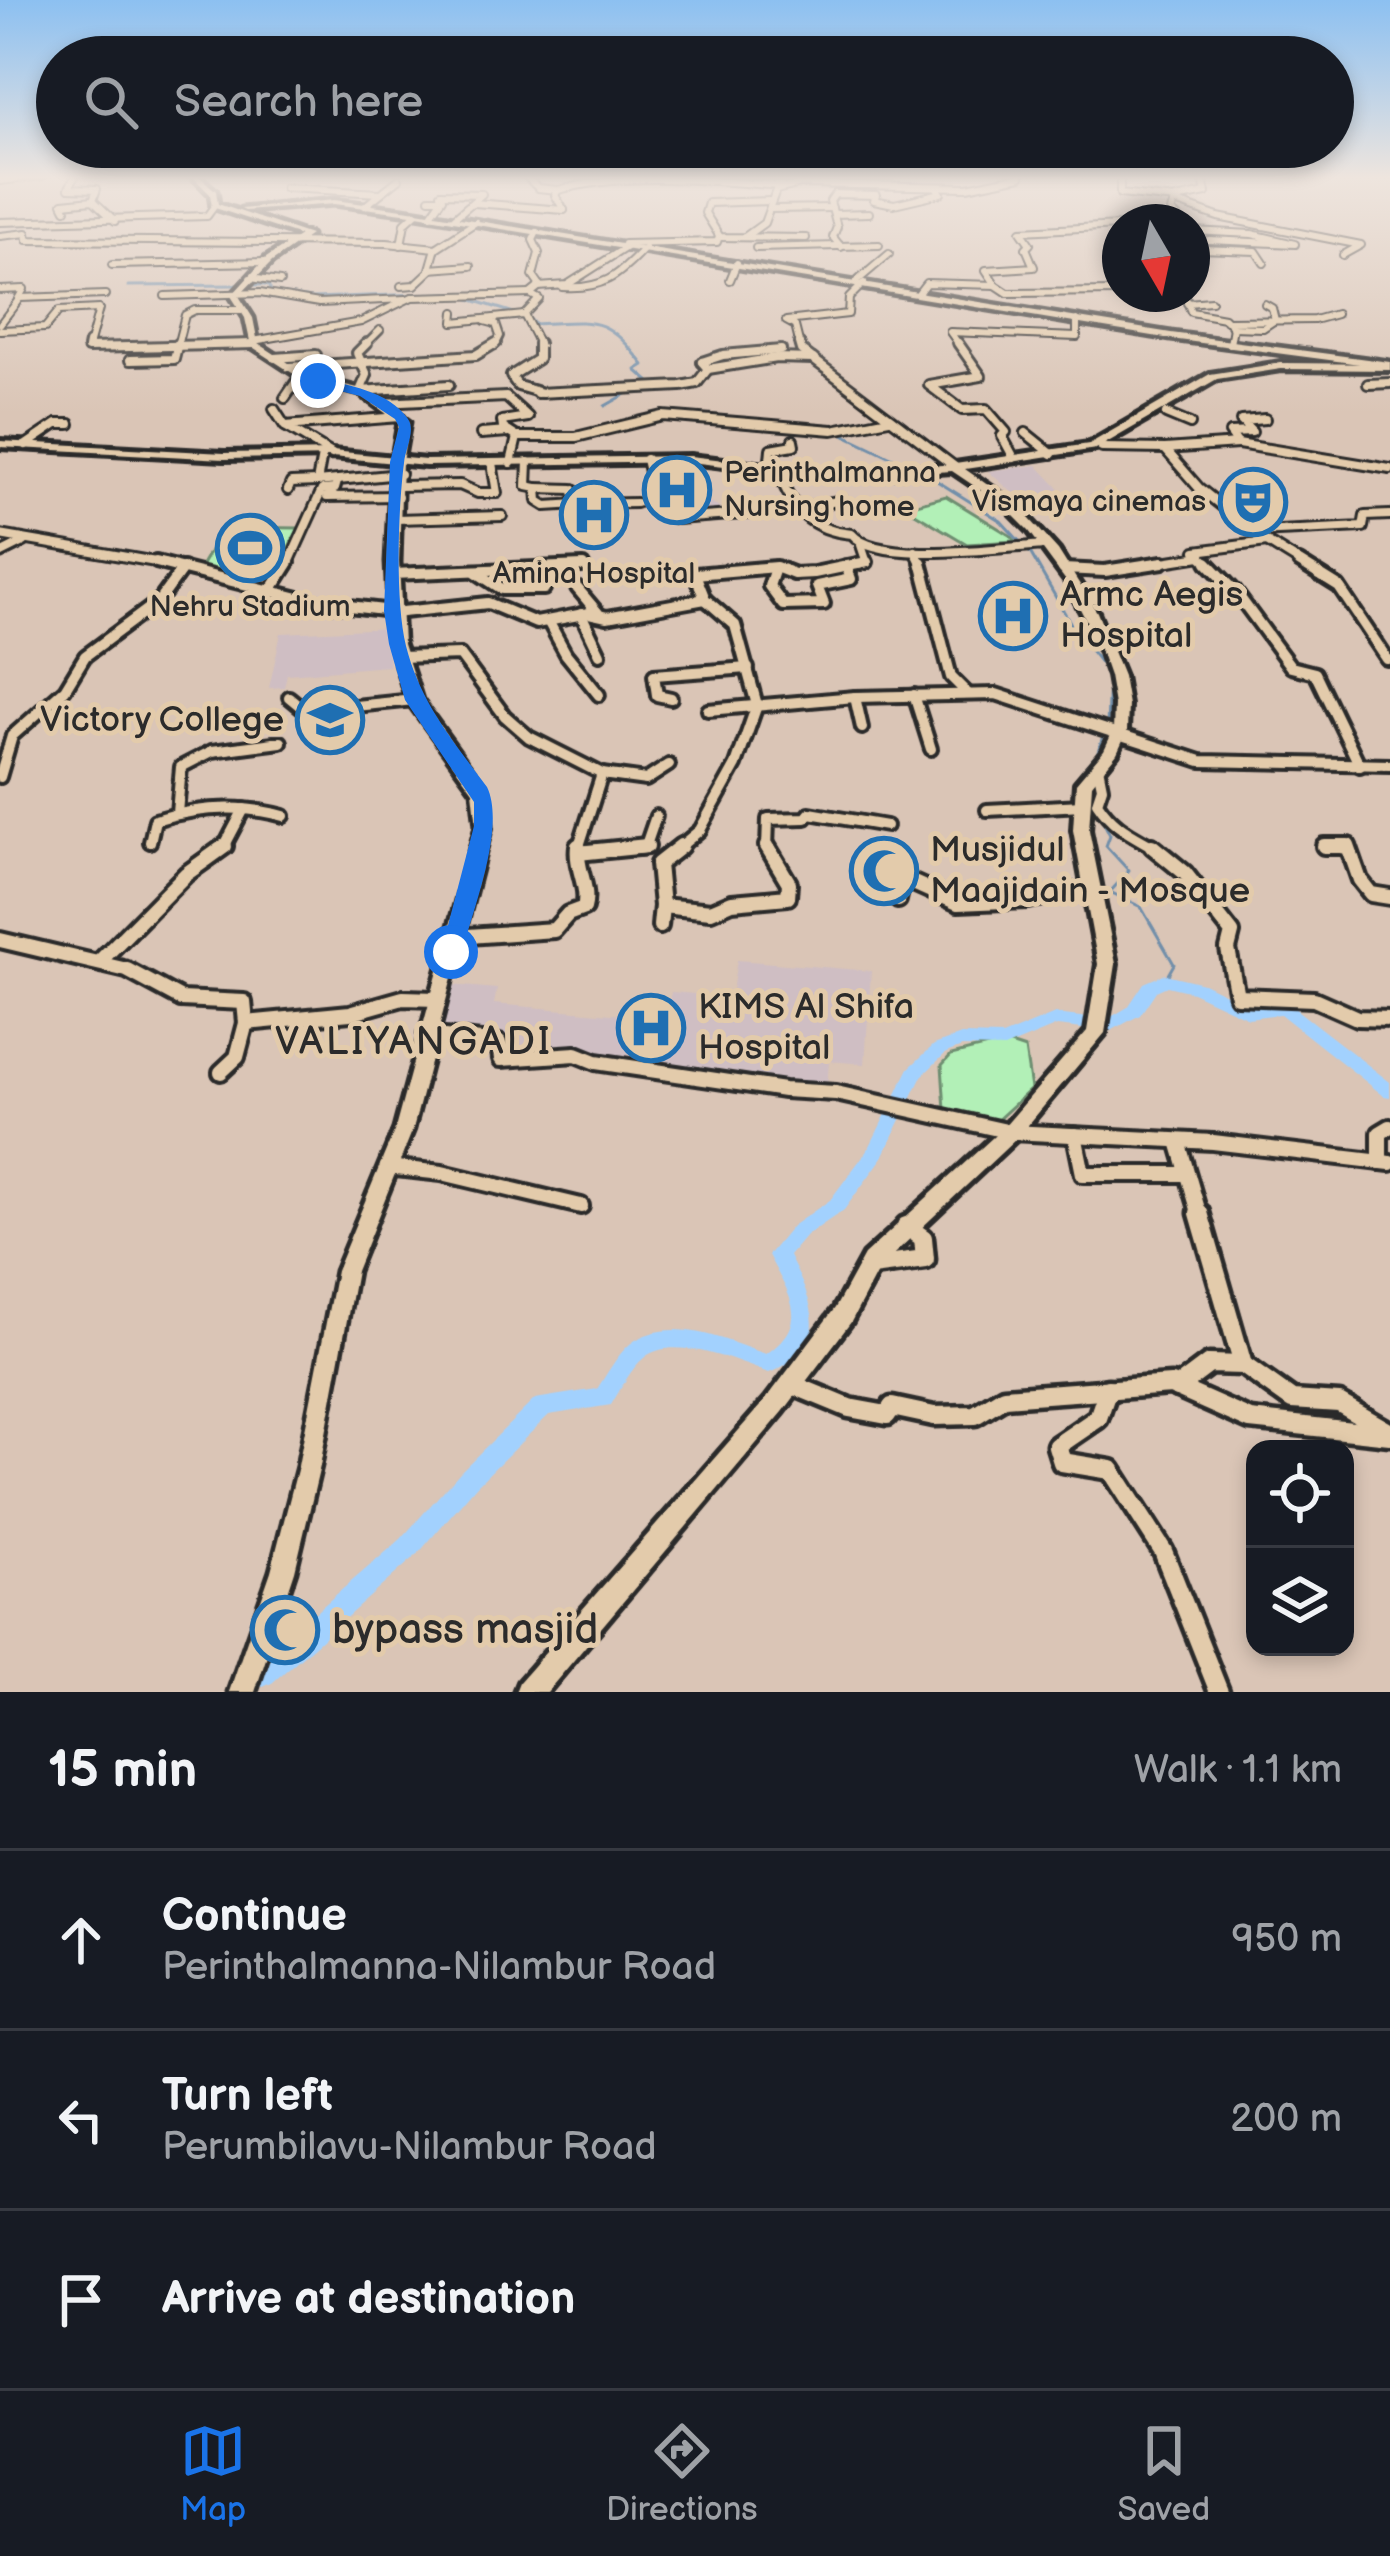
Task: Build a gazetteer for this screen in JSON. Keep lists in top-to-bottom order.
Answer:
{
  "districts": ["VALIYANGADI"],
  "places": {
    "hospital": [
      "Perinthalmanna Nursing home",
      "Amina Hospital",
      "Armc Aegis Hospital",
      "KIMS Al Shifa Hospital"
    ],
    "theatre": ["Vismaya cinemas"],
    "sports": ["Nehru Stadium"],
    "school or university": ["Victory College"],
    "mosque": ["Musjidul Maajidain - Mosque", "bypass masjid"]
  },
  "north": "bottom",
  "page": {
    "search": "Search here",
    "heading": ["15 min", "Walk · 1.1 km"],
    "list": [
      ["Continue", "Perinthalmanna-Nilambur Road", "950 m"],
      ["Turn left", "Perumbilavu-Nilambur Road", "200 m"],
      "Arrive at destination"
    ],
    "nav": ["Map", "Directions", "Saved"]
  }
}
